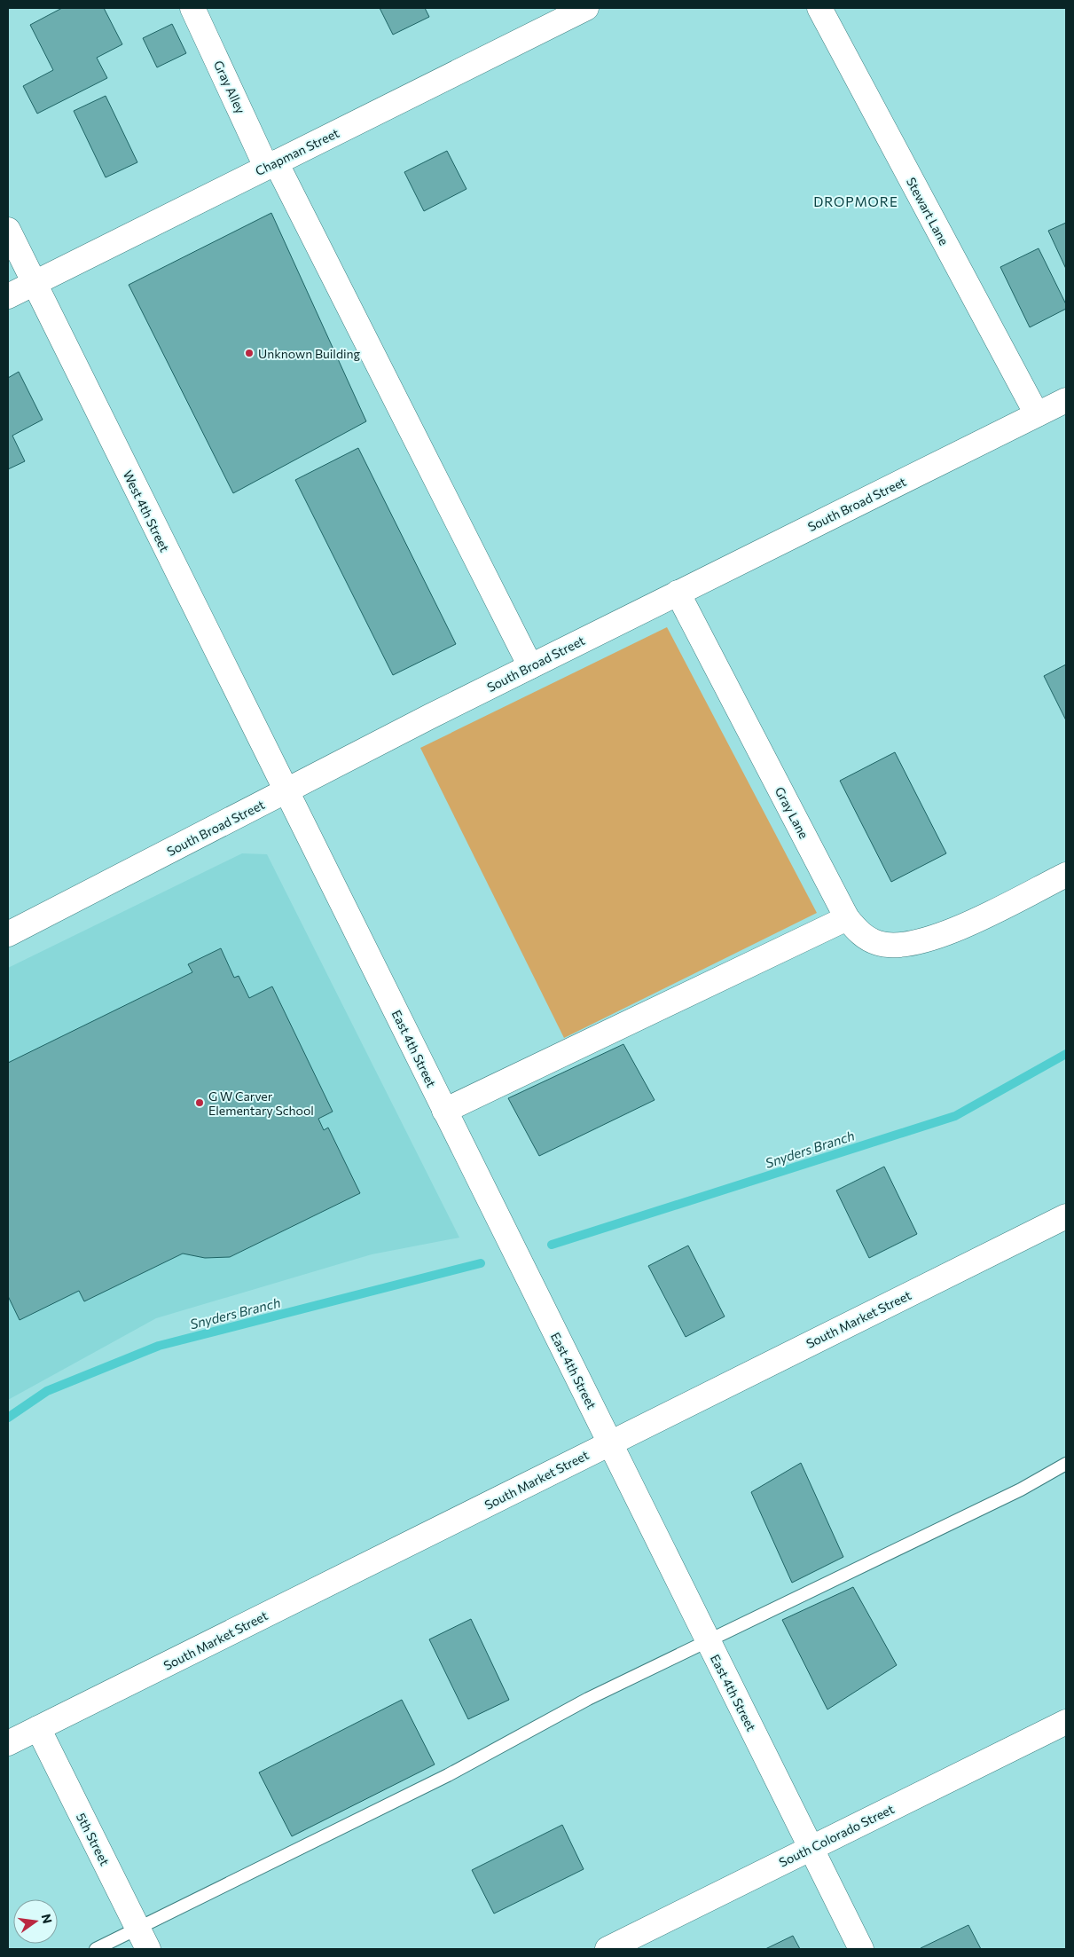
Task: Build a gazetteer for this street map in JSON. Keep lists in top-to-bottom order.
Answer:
{
  "streets": {
    "street": [
      "Gray Alley",
      "Chapman Street",
      "Stewart Lane",
      "South Broad Street",
      "West 4th Street",
      "Gray Lane",
      "East 4th Street",
      "South Market Street",
      "South Colorado Street",
      "5th Street"
    ]
  },
  "crossings": [
    ["Gray Alley", "Chapman Street"],
    ["Gray Alley", "South Broad Street"],
    ["Chapman Street", "West 4th Street"],
    ["Stewart Lane", "South Broad Street"],
    ["South Broad Street", "West 4th Street"],
    ["South Broad Street", "Gray Lane"],
    ["South Broad Street", "East 4th Street"],
    ["West 4th Street", "East 4th Street"],
    ["East 4th Street", "South Market Street"],
    ["East 4th Street", "South Colorado Street"],
    ["South Market Street", "5th Street"]
  ],
  "districts": ["DROPMORE"],
  "water": ["Snyders Branch"],
  "places": ["Unknown Building", "G W Carver Elementary School"],
  "north": "right"
}
